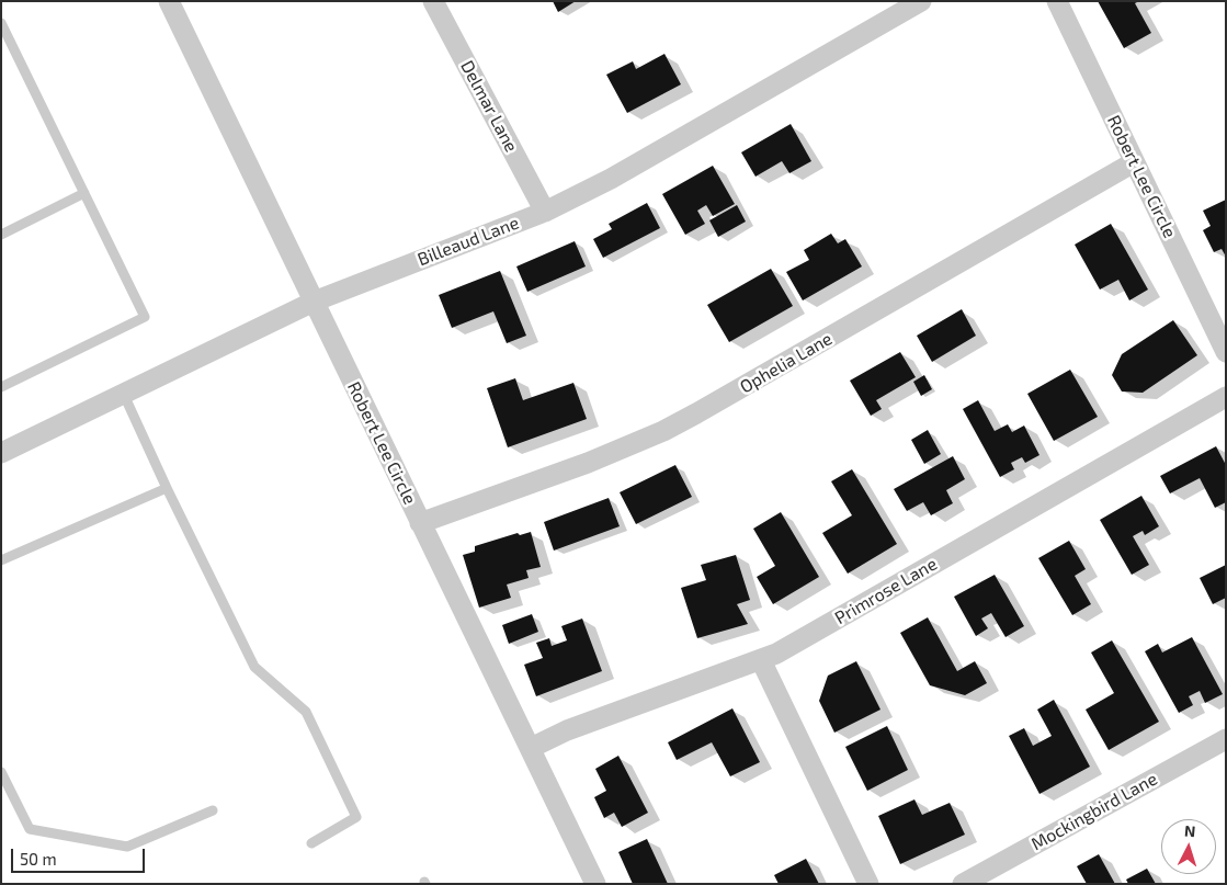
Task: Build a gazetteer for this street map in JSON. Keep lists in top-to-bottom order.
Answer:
{
  "streets": {
    "street": [
      "Delmar Lane",
      "Robert Lee Circle",
      "Billeaud Lane",
      "Ophelia Lane",
      "Primrose Lane",
      "Mockingbird Lane"
    ]
  },
  "crossings": [
    ["Delmar Lane", "Billeaud Lane"],
    ["Robert Lee Circle", "Billeaud Lane"],
    ["Robert Lee Circle", "Ophelia Lane"],
    ["Robert Lee Circle", "Primrose Lane"]
  ],
  "scale_bar": "50 m",
  "north": "top"
}
